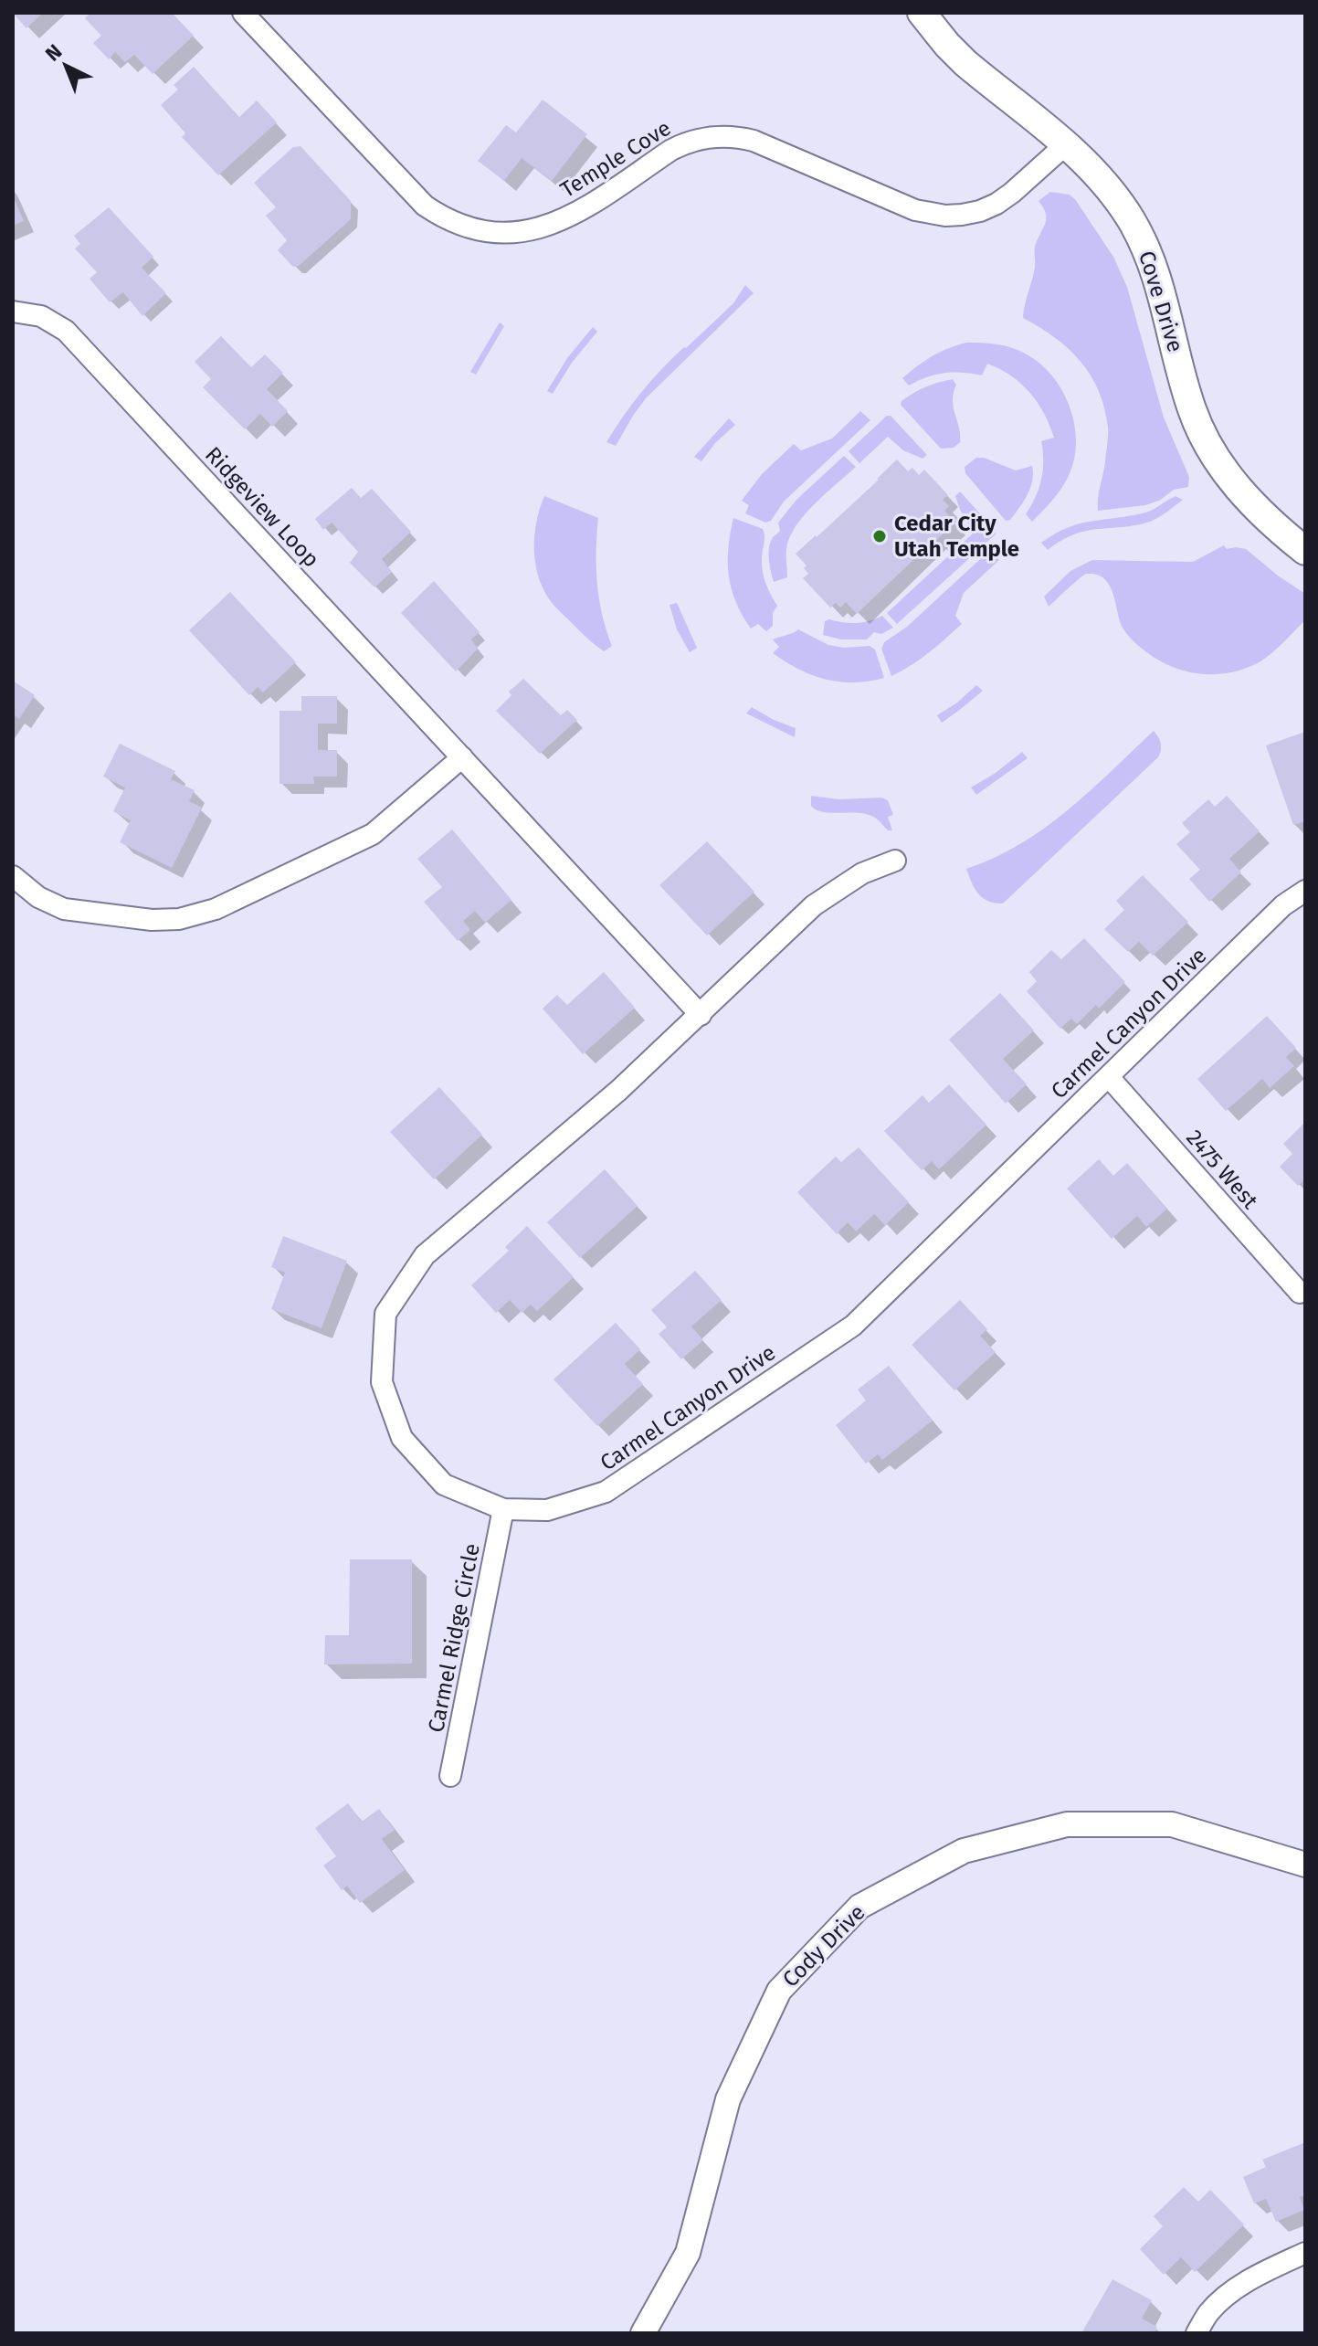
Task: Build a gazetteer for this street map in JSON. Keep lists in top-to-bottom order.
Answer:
{
  "streets": {
    "main road": ["Cove Drive"],
    "street": [
      "Temple Cove",
      "Ridgeview Loop",
      "Carmel Canyon Drive",
      "2475 West",
      "Carmel Ridge Circle",
      "Cody Drive"
    ]
  },
  "crossings": [
    ["Temple Cove", "Cove Drive"],
    ["Ridgeview Loop", "Carmel Canyon Drive"],
    ["Carmel Canyon Drive", "2475 West"],
    ["Carmel Canyon Drive", "Carmel Ridge Circle"]
  ],
  "places": ["Cedar City Utah Temple"],
  "north": "top left"
}
